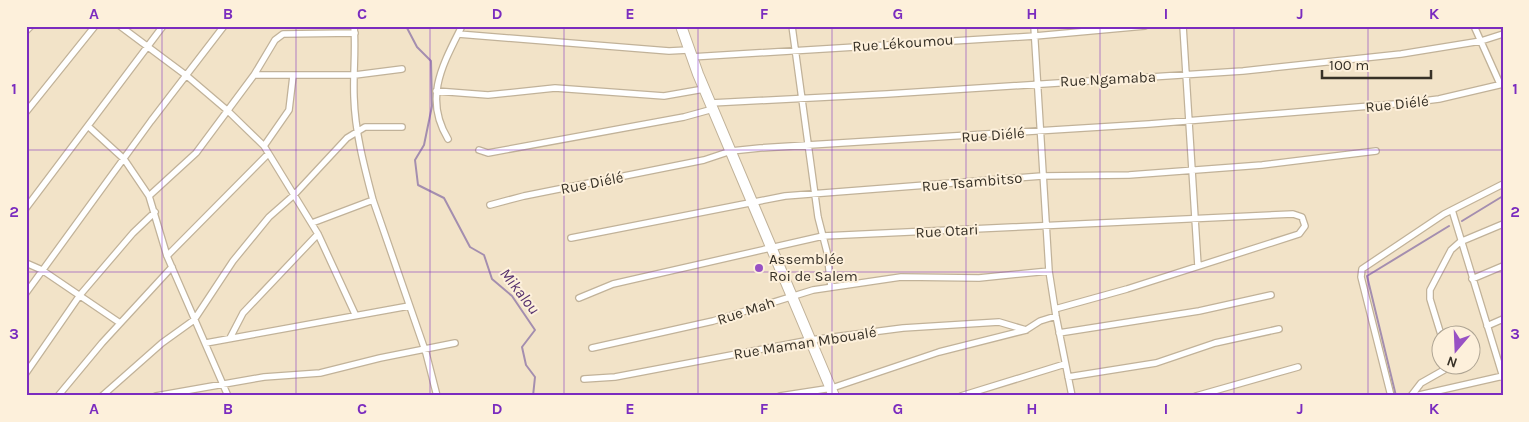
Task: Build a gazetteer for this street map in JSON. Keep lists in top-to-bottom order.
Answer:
{
  "streets": {
    "street": [
      "Rue Lékoumou",
      "Rue Ngamaba",
      "Rue Diélé",
      "Rue Tsambitso",
      "Rue Otari",
      "Rue Mah",
      "Rue Maman Mboualé"
    ]
  },
  "water": ["Mikalou"],
  "places": ["Assemblée Roi de Salem"],
  "scale_bar": "100 m",
  "north": "bottom",
  "grid": {
    "columns": [
      "A",
      "B",
      "C",
      "D",
      "E",
      "F",
      "G",
      "H",
      "I",
      "J",
      "K"
    ],
    "rows": ["1", "2", "3"]
  }
}
